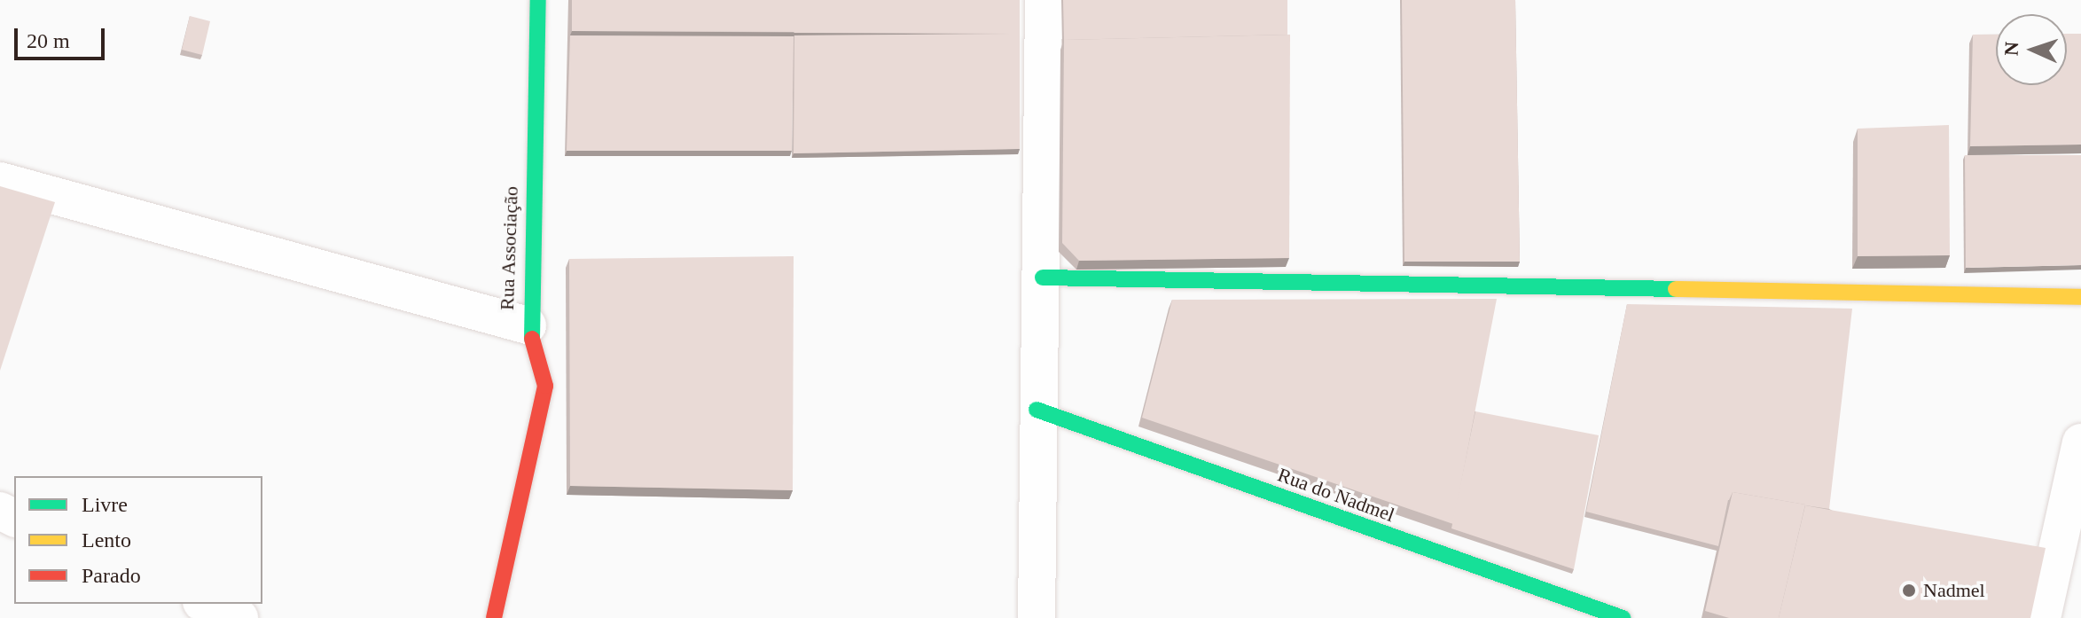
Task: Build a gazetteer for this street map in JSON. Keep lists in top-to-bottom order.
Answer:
{
  "streets": {
    "street": ["Rua Associação", "Rua do Nadmel"]
  },
  "places": ["Nadmel"],
  "legend": ["Livre", "Lento", "Parado"],
  "scale_bar": "20 m",
  "north": "left"
}
